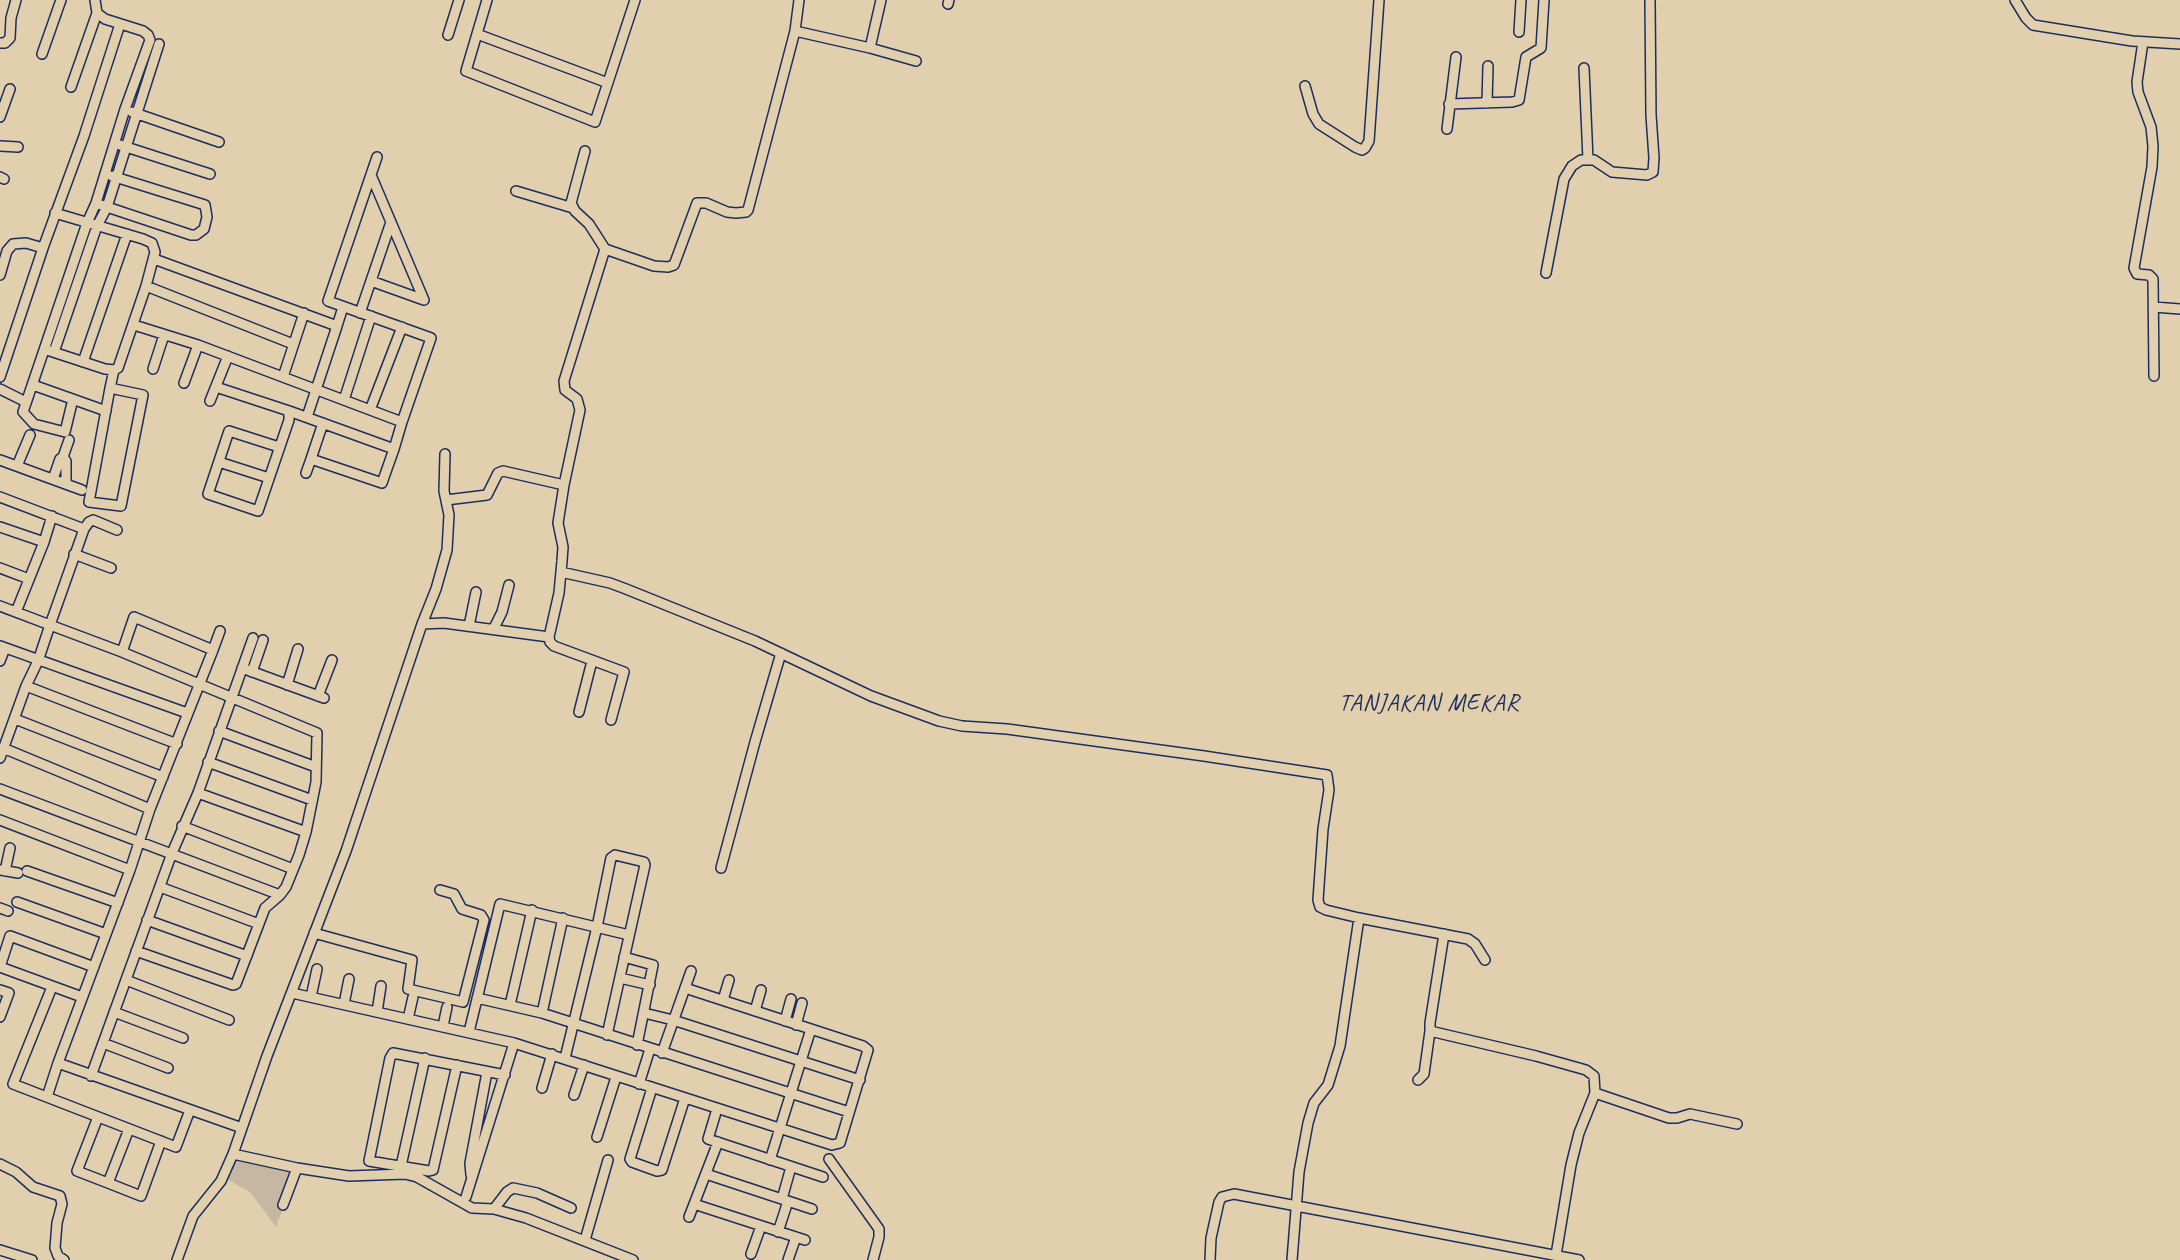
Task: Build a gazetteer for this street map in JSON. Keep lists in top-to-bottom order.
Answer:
{
  "districts": ["TANJAKAN MEKAR"]
}
